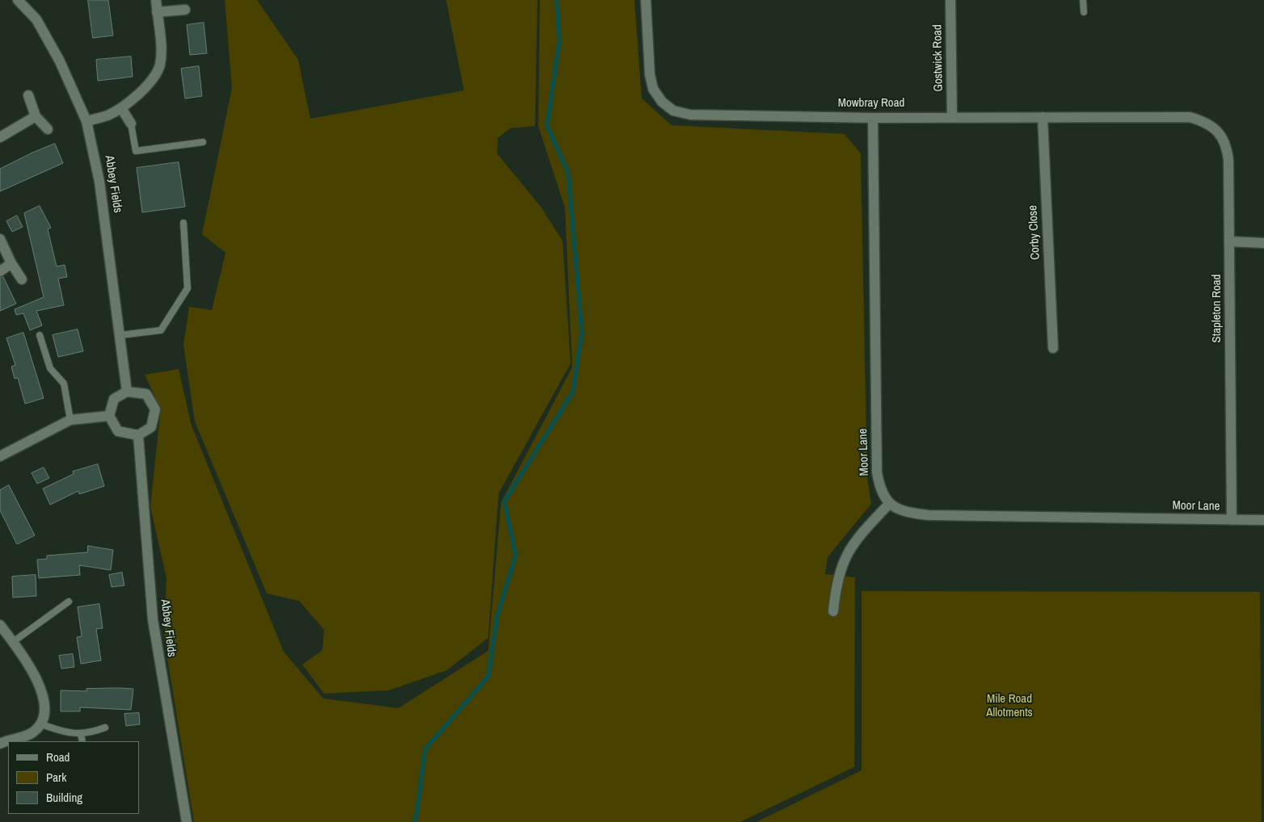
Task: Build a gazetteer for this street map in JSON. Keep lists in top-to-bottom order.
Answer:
{
  "streets": {
    "street": [
      "Gostwick Road",
      "Mowbray Road",
      "Abbey Fields",
      "Corby Close",
      "Stapleton Road",
      "Moor Lane"
    ]
  },
  "crossings": [
    ["Gostwick Road", "Mowbray Road"],
    ["Mowbray Road", "Corby Close"],
    ["Mowbray Road", "Stapleton Road"],
    ["Mowbray Road", "Moor Lane"],
    ["Stapleton Road", "Moor Lane"]
  ],
  "parks": ["Mile Road Allotments"],
  "legend": ["Road", "Park", "Building"]
}
